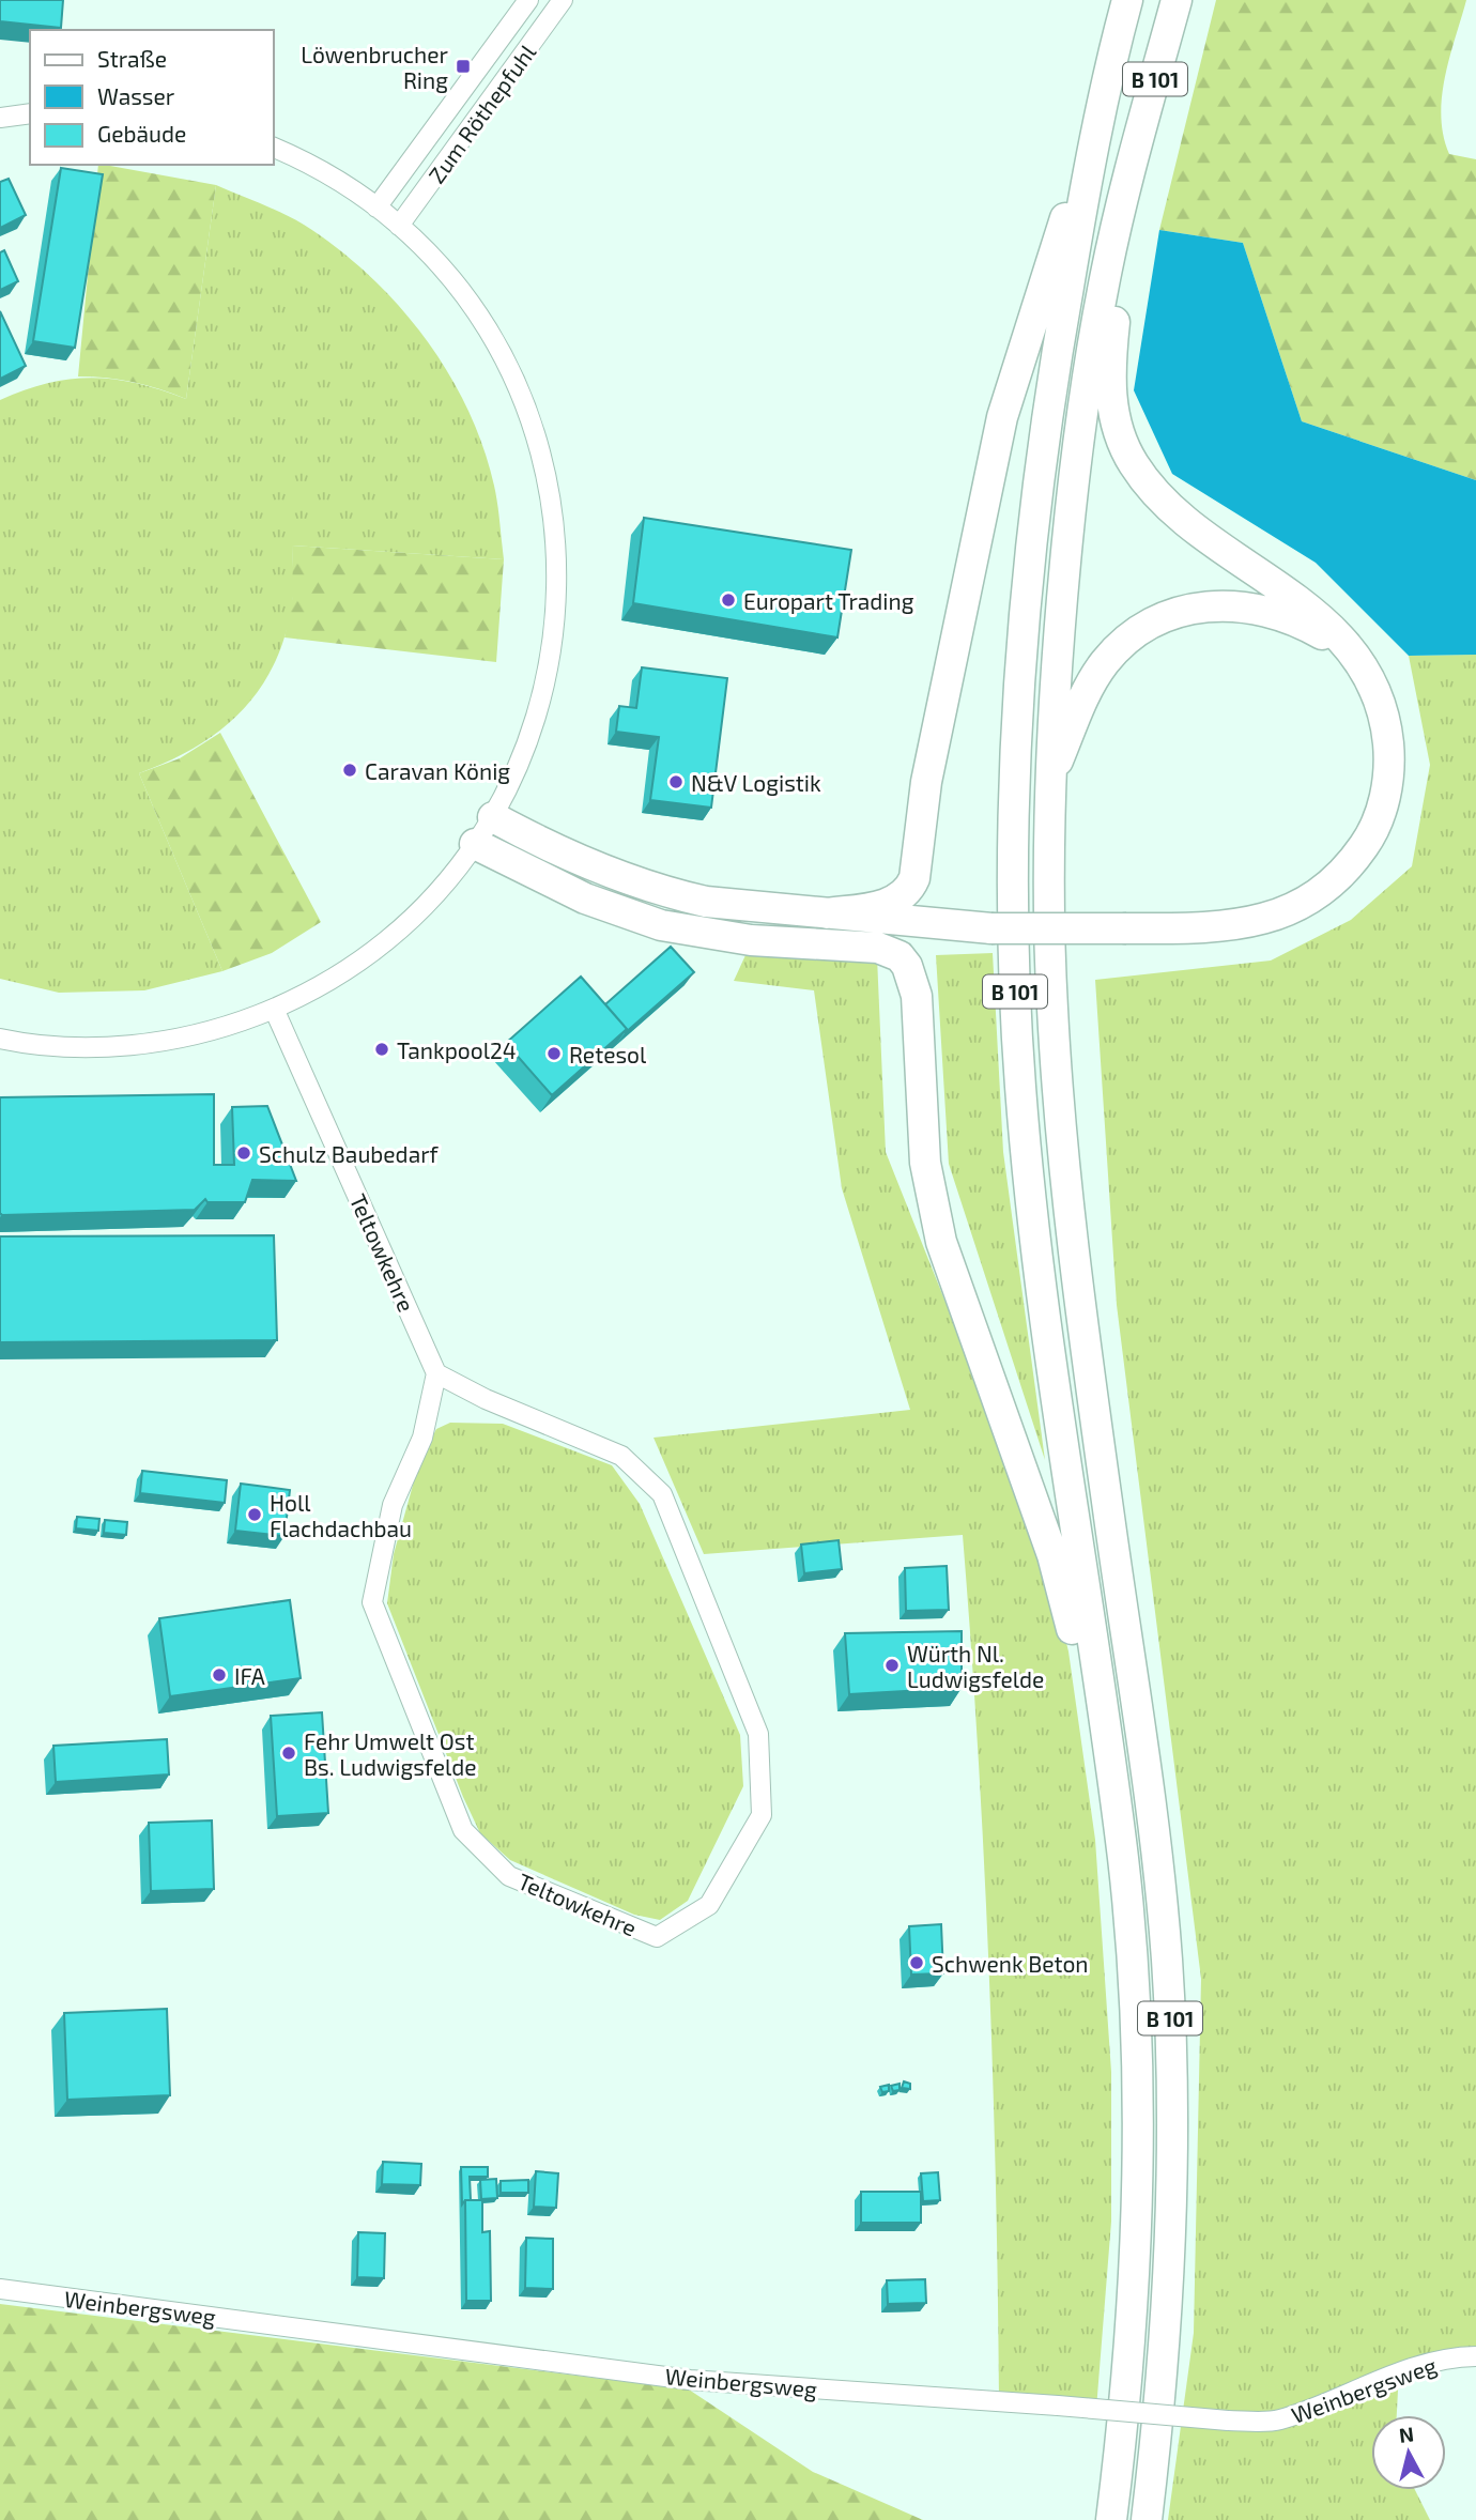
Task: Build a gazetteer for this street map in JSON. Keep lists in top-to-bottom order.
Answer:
{
  "streets": {
    "highway": ["B 101"],
    "street": ["Zum Röthepfuhl", "Teltowkehre", "Weinbergsweg"]
  },
  "places": {
    "transit": ["Löwenbrucher Ring"],
    "other": [
      "Europart Trading",
      "Caravan König",
      "N&V Logistik",
      "Tankpool24",
      "Retesol",
      "Schulz Baubedarf",
      "Holl Flachdachbau",
      "Würth Nl. Ludwigsfelde",
      "IFA",
      "Fehr Umwelt Ost Bs. Ludwigsfelde",
      "Schwenk Beton"
    ]
  },
  "legend": ["Straße", "Wasser", "Gebäude"],
  "north": "top"
}
